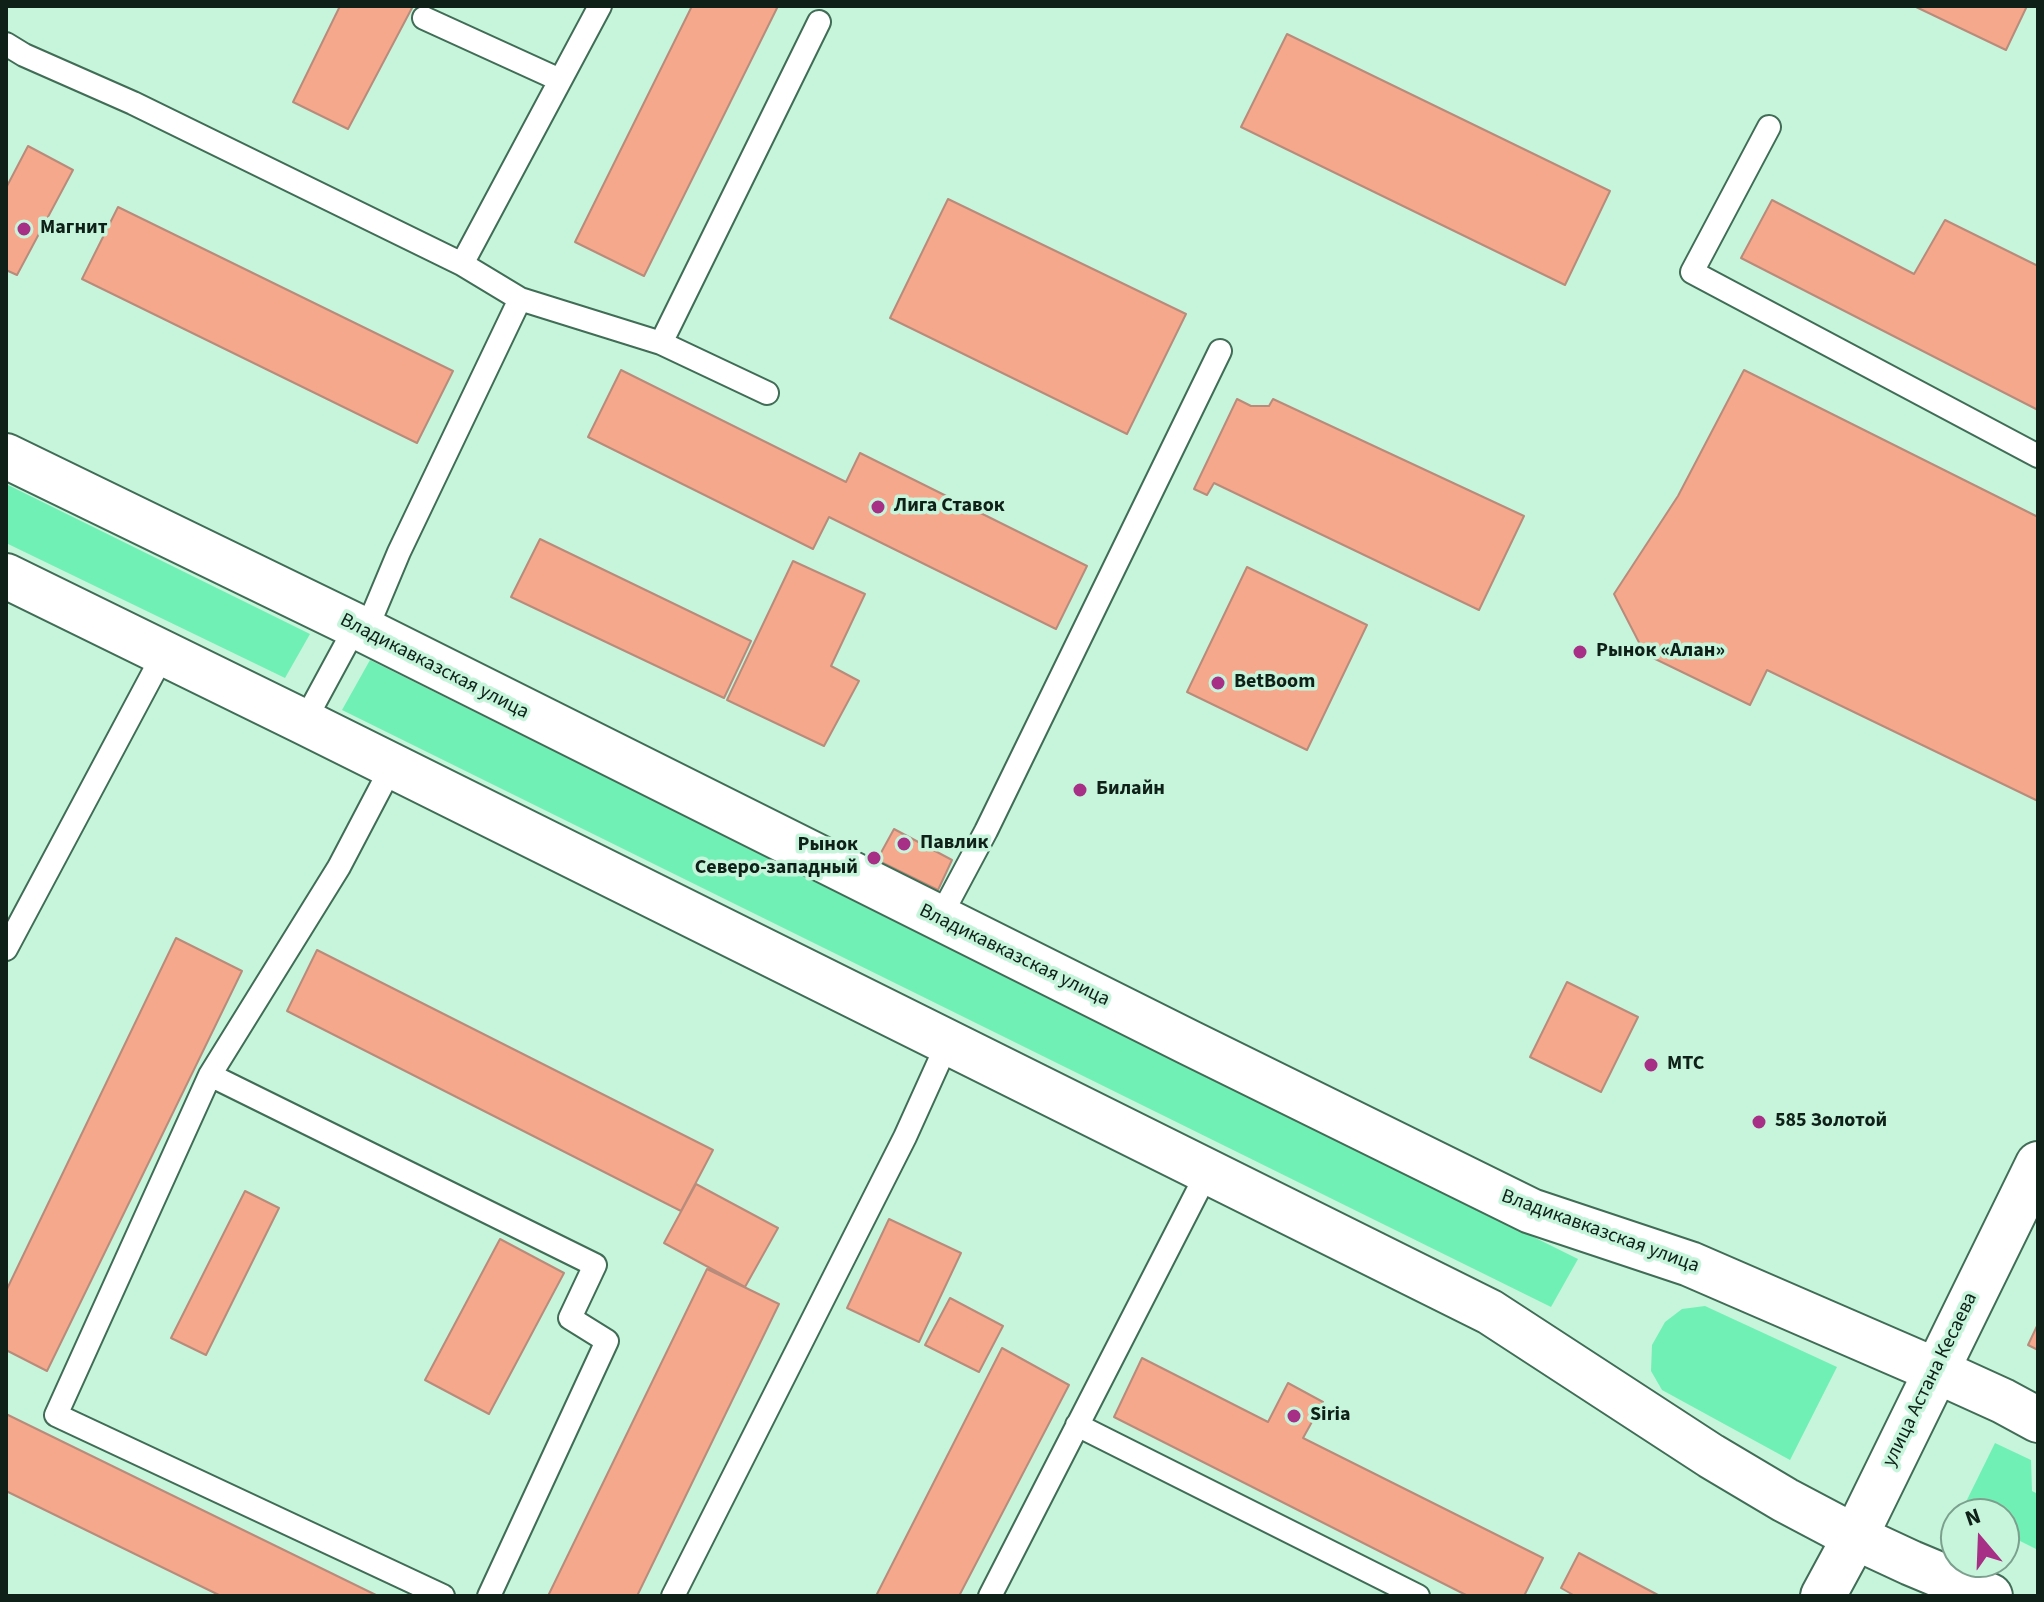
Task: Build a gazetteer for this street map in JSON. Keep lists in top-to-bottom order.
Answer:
{
  "streets": {
    "main road": ["Владикавказская улица", "улица Астана Кесаева"]
  },
  "crossings": [
    ["Владикавказская улица", "улица Астана Кесаева"]
  ],
  "places": [
    "Магнит",
    "Лига Ставок",
    "Рынок «Алан»",
    "BetBoom",
    "Билайн",
    "Павлик",
    "Рынок Северо-западный",
    "МТС",
    "585 Золотой",
    "Siria"
  ],
  "north": "top"
}
